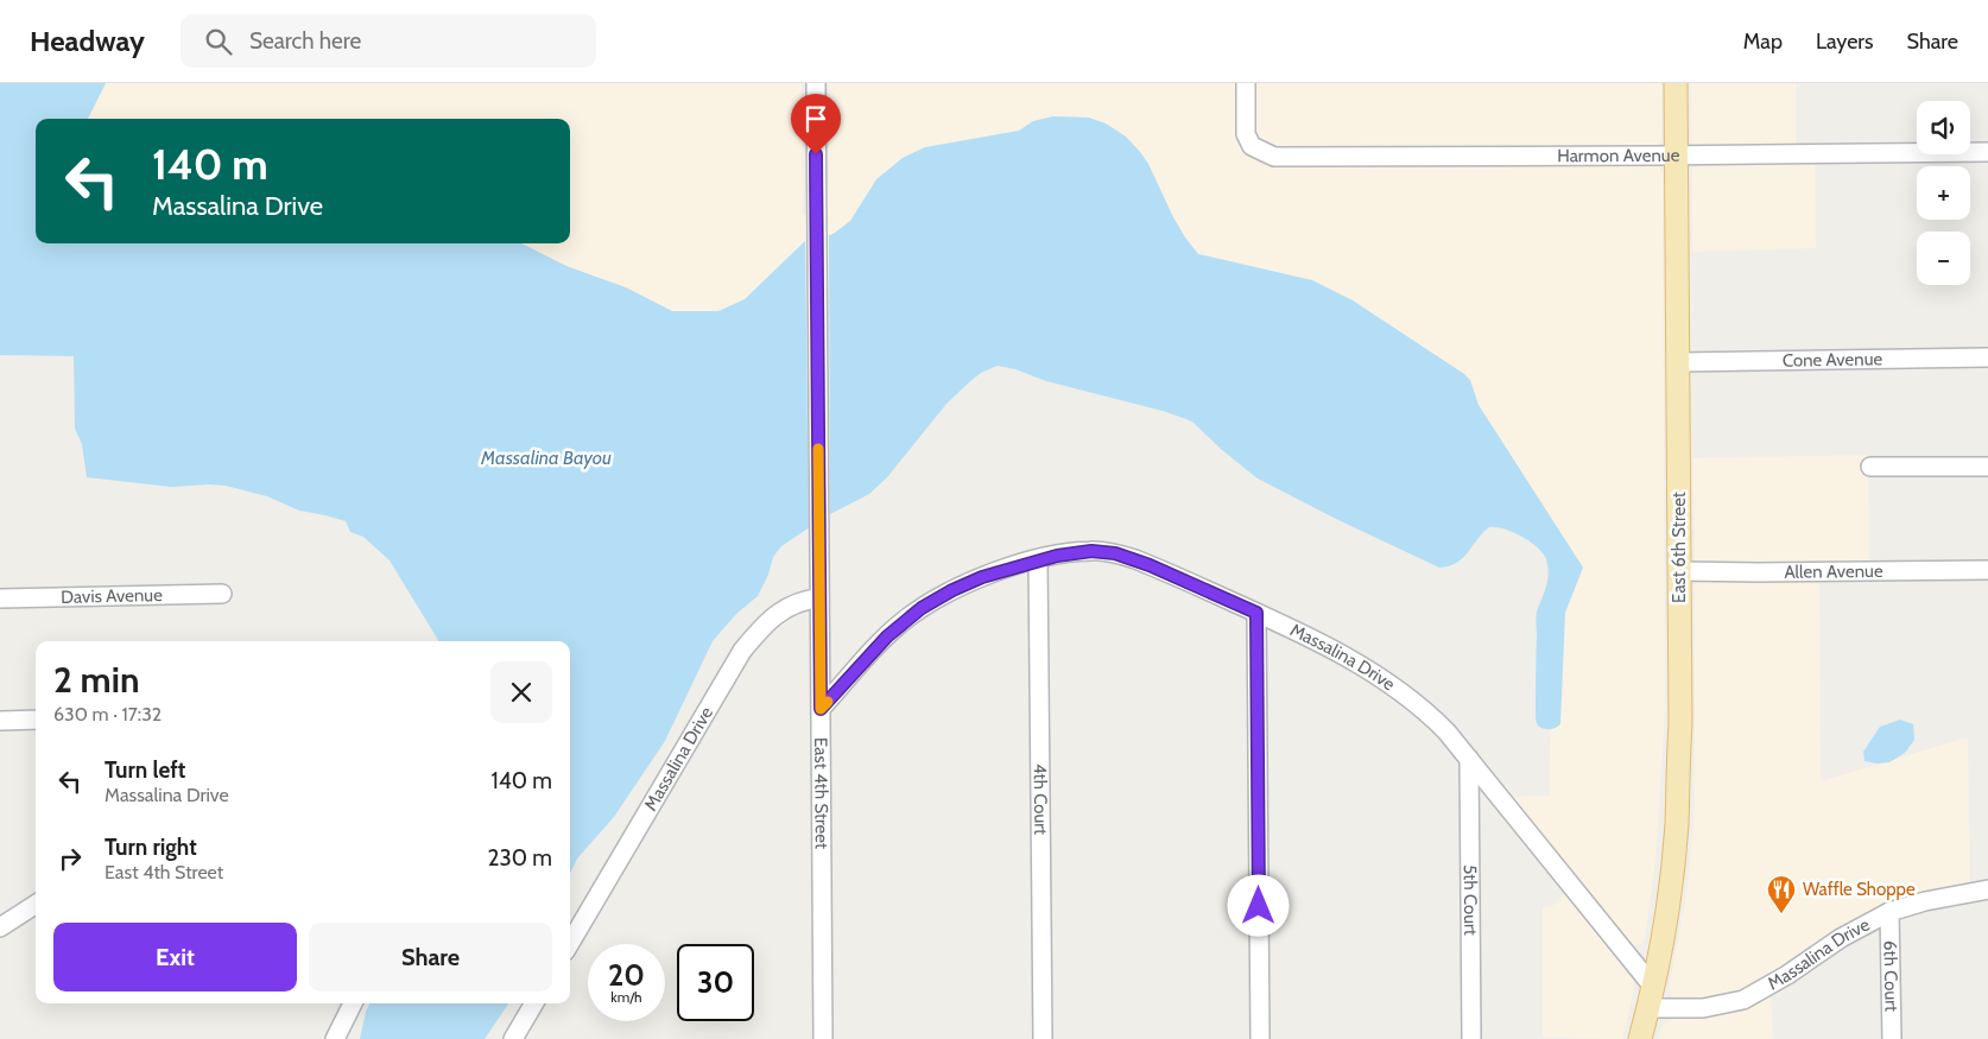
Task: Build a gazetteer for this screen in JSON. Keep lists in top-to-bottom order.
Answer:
{
  "streets": {
    "main road": ["East 6th Street"],
    "street": [
      "Harmon Avenue",
      "Cone Avenue",
      "Allen Avenue",
      "Davis Avenue",
      "Massalina Drive",
      "East 4th Street",
      "4th Court",
      "5th Court",
      "6th Court"
    ]
  },
  "crossings": [
    ["Harmon Avenue", "East 6th Street"],
    ["Cone Avenue", "East 6th Street"],
    ["East 6th Street", "Allen Avenue"],
    ["East 6th Street", "Massalina Drive"],
    ["Massalina Drive", "East 4th Street"],
    ["Massalina Drive", "4th Court"],
    ["Massalina Drive", "5th Court"],
    ["Massalina Drive", "6th Court"]
  ],
  "water": ["Massalina Bayou"],
  "places": {
    "restaurant": ["Waffle Shoppe"]
  },
  "page": {
    "header": "Headway",
    "search": "Search here",
    "nav": ["Map", "Layers", "Share"],
    "map_buttons": ["+", "−"],
    "turn": ["140 m", "Massalina Drive"],
    "heading": ["2 min", "630 m · 17:32"],
    "list": [
      {
        "name": "Turn left",
        "note": "Massalina Drive",
        "value": "140 m"
      },
      {
        "name": "Turn right",
        "note": "East 4th Street",
        "value": "230 m"
      }
    ],
    "buttons": ["Exit", "Share"],
    "speed": "20 km/h",
    "limit": "30"
  }
}
